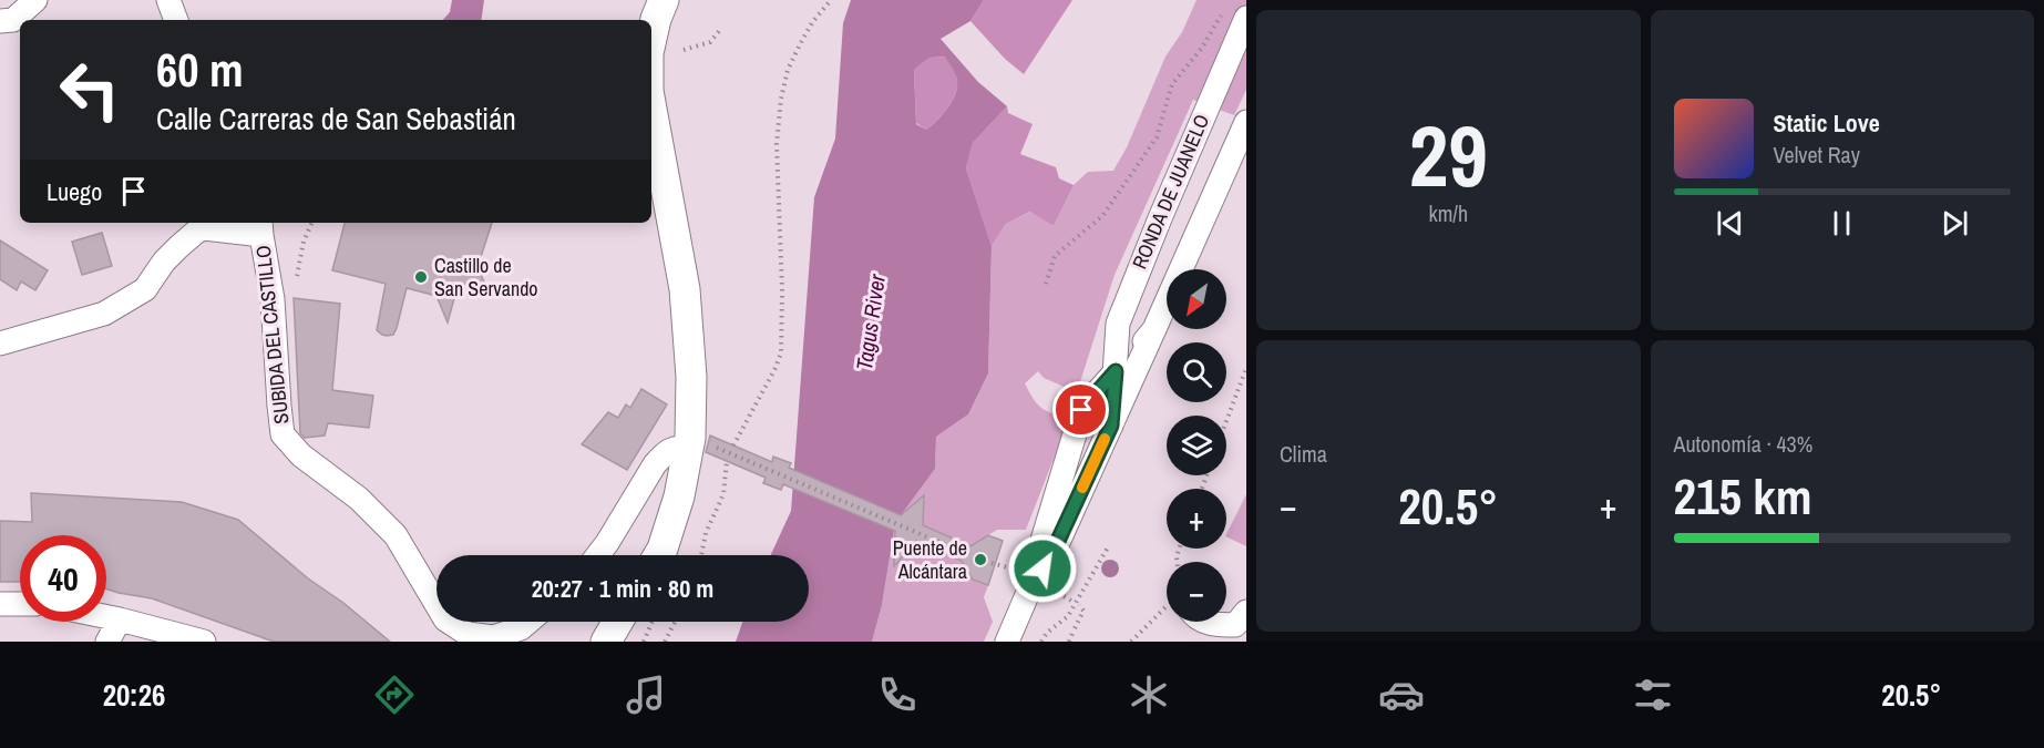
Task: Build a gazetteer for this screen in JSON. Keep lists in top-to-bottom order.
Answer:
{
  "streets": {
    "street": ["RONDA DE JUANELO", "SUBIDA DEL CASTILLO"]
  },
  "water": ["Tagus River"],
  "places": ["Castillo de San Servando", "Puente de Alcántara"],
  "north": "bottom left",
  "page": {
    "tile": [
      ["29", "km/h"],
      "Clima",
      ["Autonomía · 43%", "215 km"]
    ],
    "turn": ["60 m", "Calle Carreras de San Sebastián"],
    "song": ["Static Love", "Velvet Ray"],
    "then": "Luego",
    "map_buttons": ["+", "−"],
    "heat": ["−", "20.5°", "+"],
    "limit": "40",
    "trip": "20:27 · 1 min · 80 m",
    "tabs": ["20:26", "20.5°"]
  }
}
